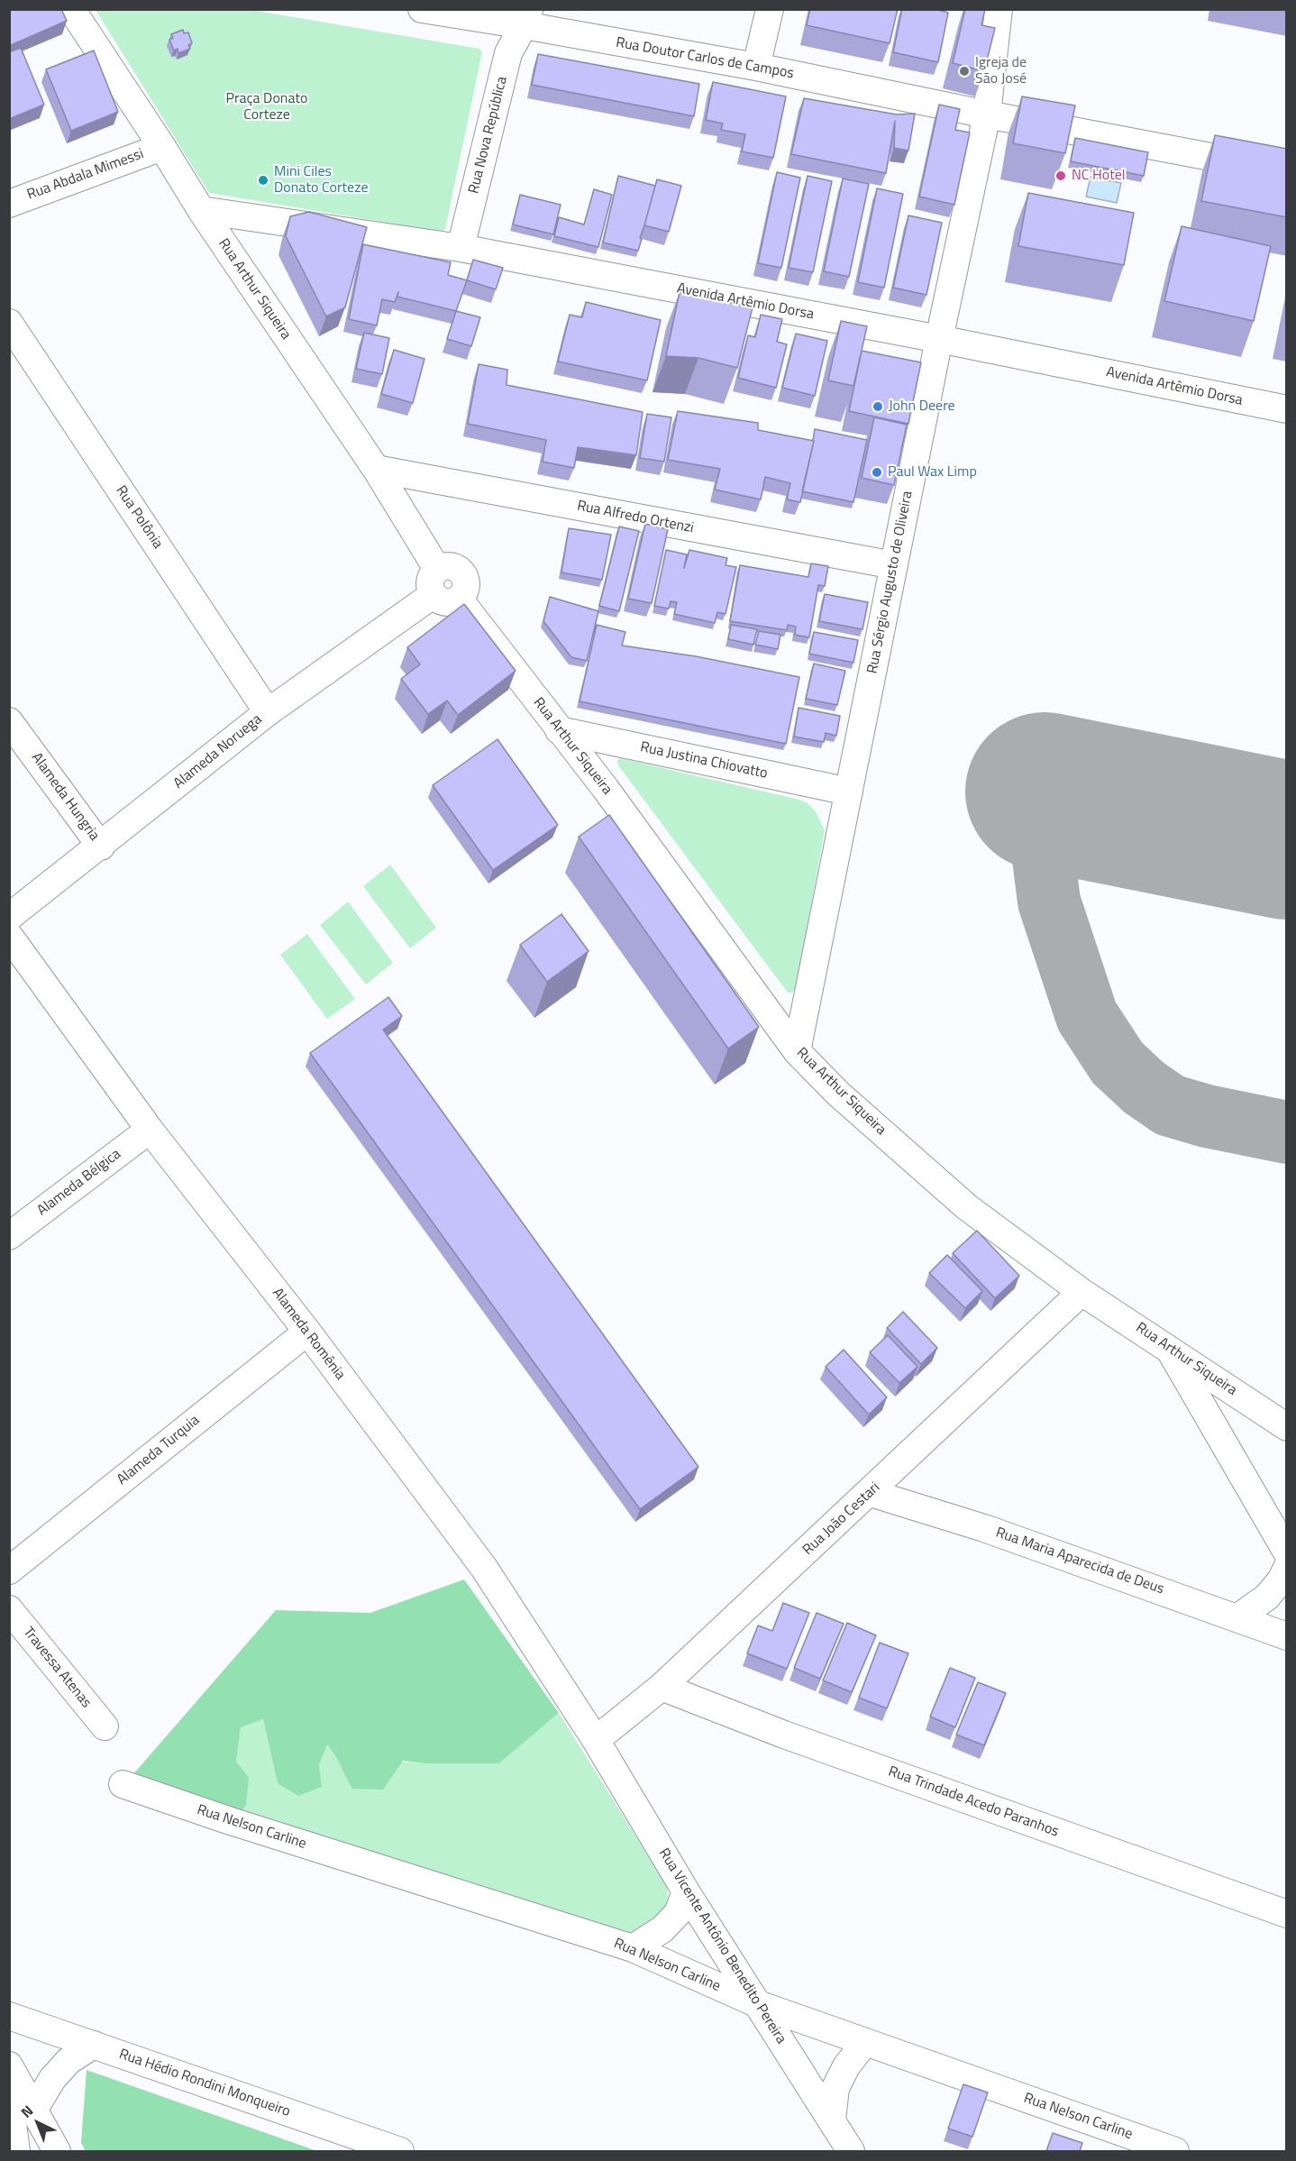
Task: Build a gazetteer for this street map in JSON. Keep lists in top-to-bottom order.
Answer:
{
  "streets": {
    "street": [
      "Rua Doutor Carlos de Campos",
      "Rua Nova República",
      "Rua Abdala Mimessi",
      "Rua Arthur Siqueira",
      "Avenida Artêmio Dorsa",
      "Rua Polônia",
      "Rua Alfredo Ortenzi",
      "Rua Sérgio Augusto de Oliveira",
      "Alameda Noruega",
      "Rua Justina Chiovatto",
      "Alameda Hungria",
      "Alameda Bélgica",
      "Alameda Romênia",
      "Alameda Turquia",
      "Rua João Cestari",
      "Rua Maria Aparecida de Deus",
      "Travessa Atenas",
      "Rua Trindade Acedo Paranhos",
      "Rua Nelson Carline",
      "Rua Vicente Antônio Benedito Pereira",
      "Rua Hédio Rondini Monqueiro"
    ]
  },
  "crossings": [
    ["Rua Doutor Carlos de Campos", "Rua Nova República"],
    ["Rua Doutor Carlos de Campos", "Rua Sérgio Augusto de Oliveira"],
    ["Rua Nova República", "Avenida Artêmio Dorsa"],
    ["Rua Abdala Mimessi", "Rua Arthur Siqueira"],
    ["Rua Arthur Siqueira", "Avenida Artêmio Dorsa"],
    ["Rua Arthur Siqueira", "Rua Alfredo Ortenzi"],
    ["Rua Arthur Siqueira", "Rua Sérgio Augusto de Oliveira"],
    ["Rua Arthur Siqueira", "Alameda Noruega"],
    ["Rua Arthur Siqueira", "Rua Justina Chiovatto"],
    ["Rua Arthur Siqueira", "Rua João Cestari"],
    ["Avenida Artêmio Dorsa", "Rua Sérgio Augusto de Oliveira"],
    ["Rua Polônia", "Alameda Noruega"],
    ["Rua Alfredo Ortenzi", "Rua Sérgio Augusto de Oliveira"],
    ["Rua Sérgio Augusto de Oliveira", "Rua Justina Chiovatto"],
    ["Alameda Noruega", "Alameda Hungria"],
    ["Alameda Bélgica", "Alameda Romênia"],
    ["Alameda Romênia", "Alameda Turquia"],
    ["Alameda Romênia", "Rua João Cestari"],
    ["Alameda Romênia", "Rua Vicente Antônio Benedito Pereira"],
    ["Rua João Cestari", "Rua Maria Aparecida de Deus"],
    ["Rua João Cestari", "Rua Trindade Acedo Paranhos"],
    ["Rua João Cestari", "Rua Vicente Antônio Benedito Pereira"],
    ["Rua Nelson Carline", "Rua Vicente Antônio Benedito Pereira"]
  ],
  "parks": ["Praça Donato Corteze"],
  "places": [
    "Igreja de São José",
    "NC Hotel",
    "Mini Ciles Donato Corteze",
    "John Deere",
    "Paul Wax Limp"
  ],
  "north": "top left"
}
